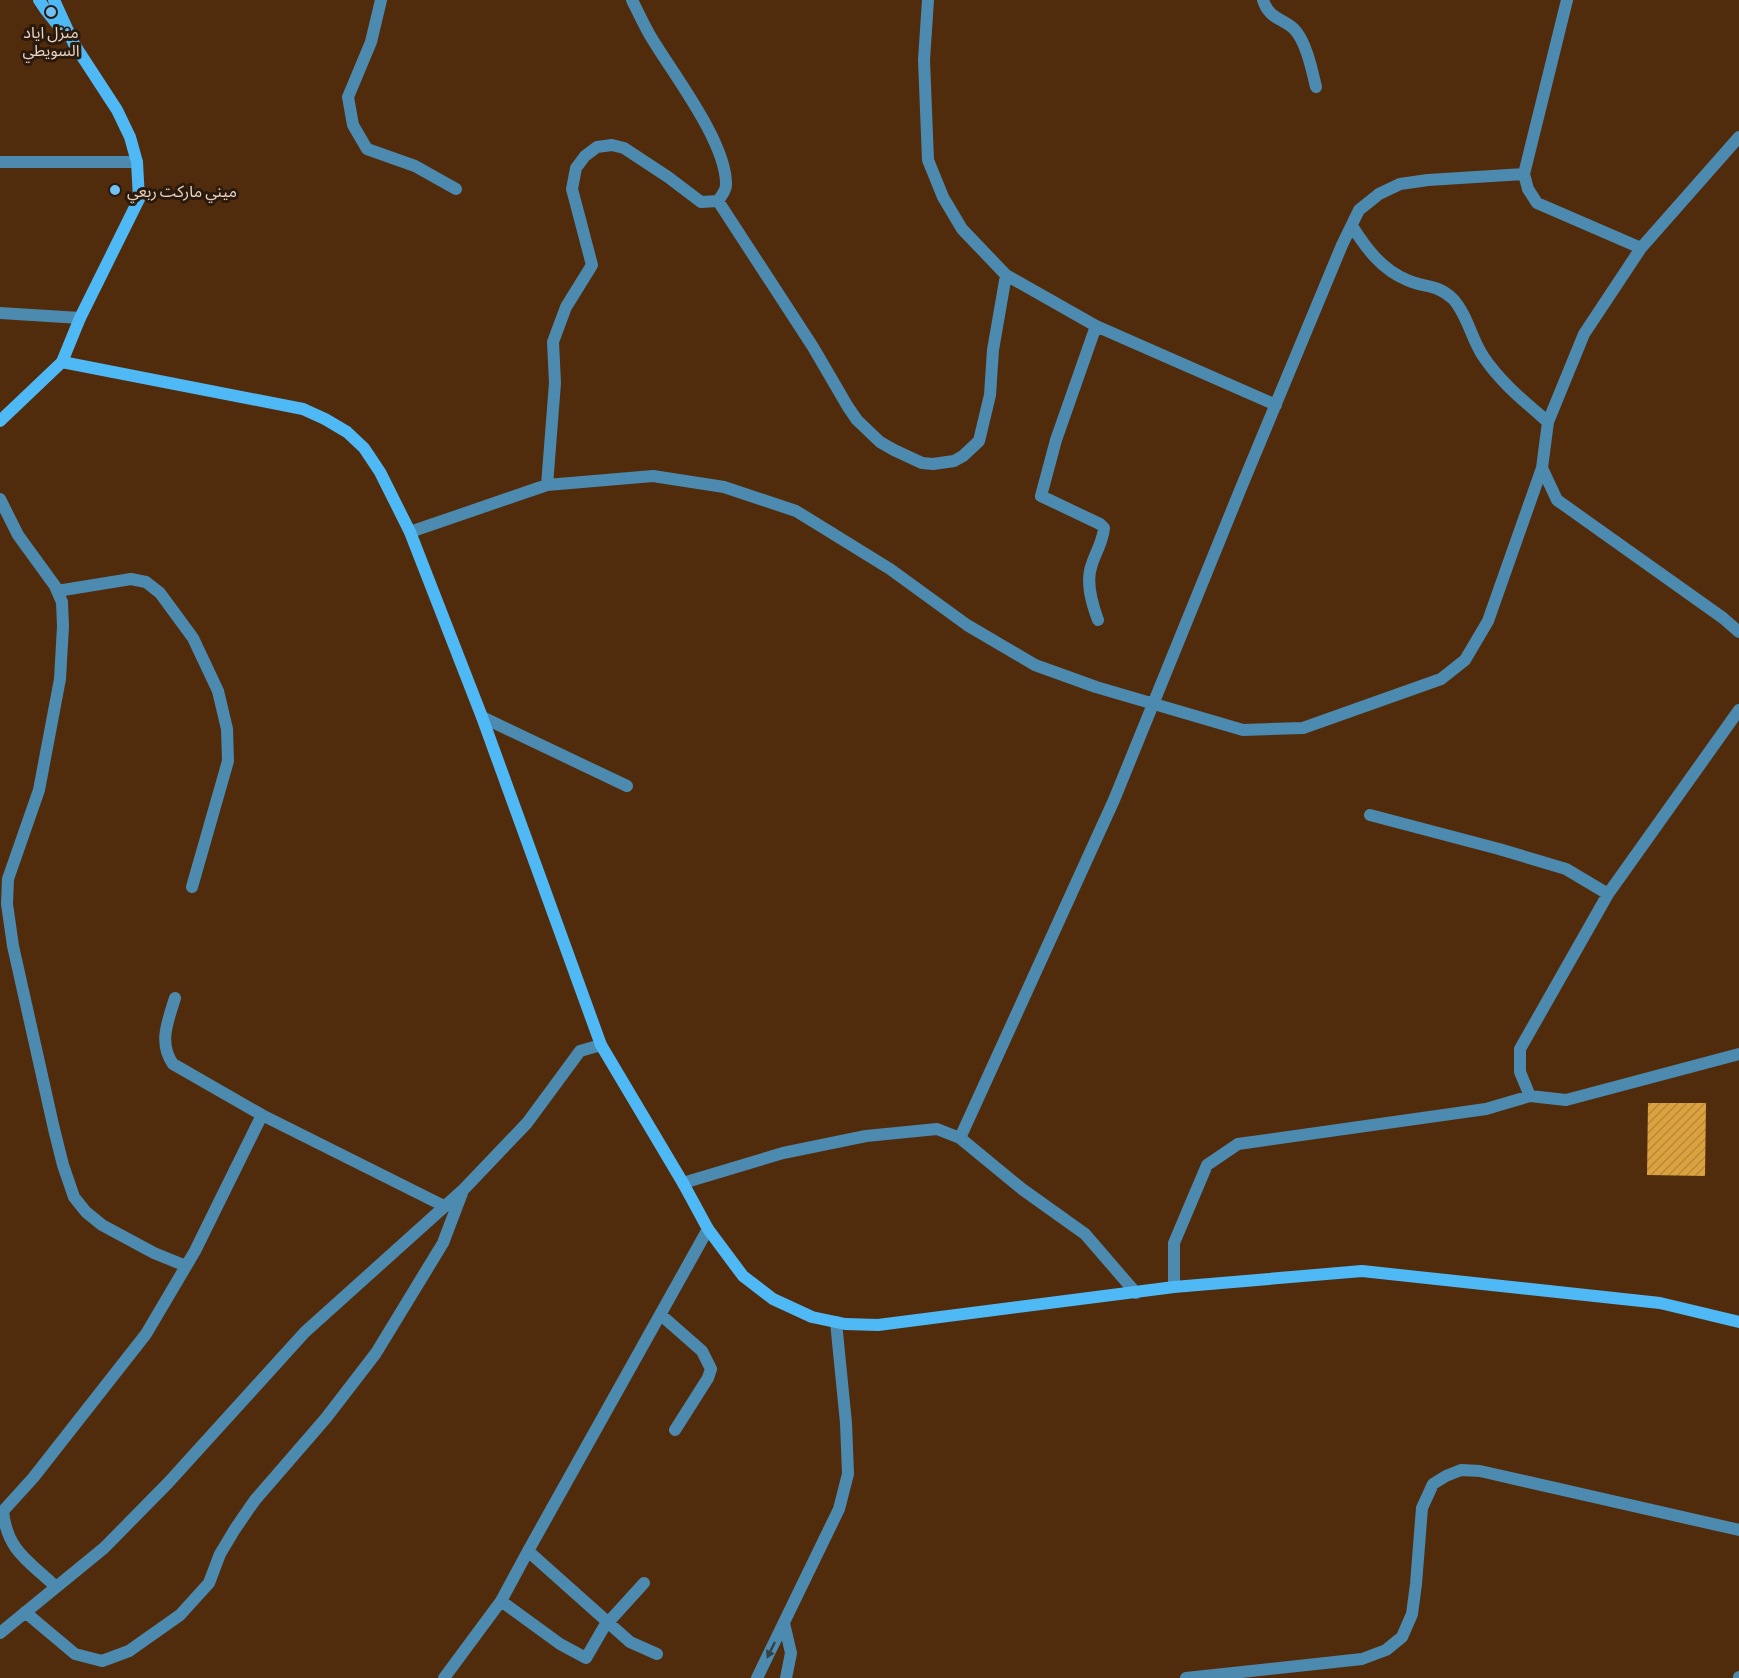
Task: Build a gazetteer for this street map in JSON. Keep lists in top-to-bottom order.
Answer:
{
  "places": ["منزل اياد السويطي", "ميني ماركت ربعي"]
}
